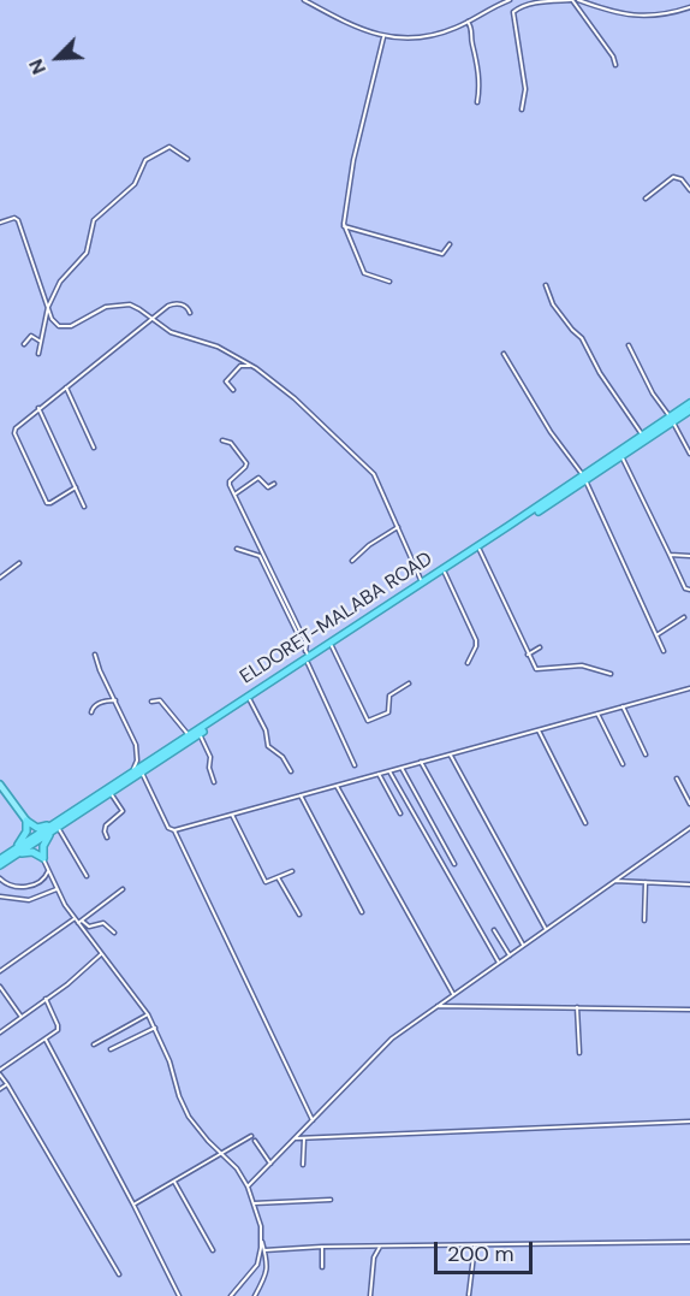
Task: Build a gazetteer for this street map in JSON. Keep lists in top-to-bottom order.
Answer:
{
  "streets": {
    "highway": ["ELDORET-MALABA ROAD"]
  },
  "scale_bar": "200 m",
  "north": "bottom left"
}
